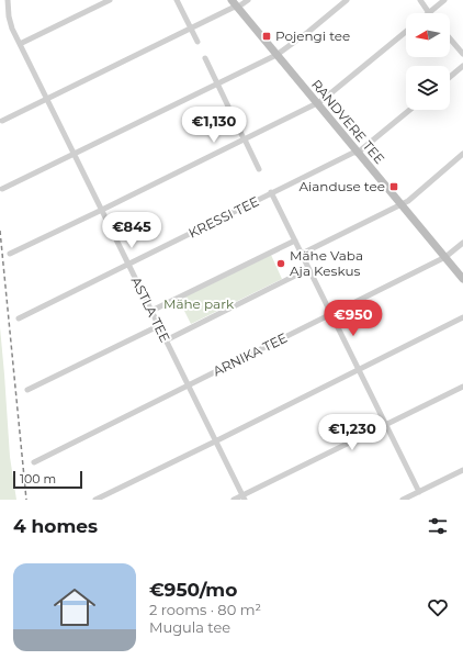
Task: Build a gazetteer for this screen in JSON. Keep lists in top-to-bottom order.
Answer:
{
  "streets": {
    "main road": ["RANDVERE TEE"],
    "street": ["KRESSI TEE", "ASTLA TEE", "ARNIKA TEE"]
  },
  "crossings": [
    ["RANDVERE TEE", "KRESSI TEE"],
    ["RANDVERE TEE", "ARNIKA TEE"],
    ["KRESSI TEE", "ASTLA TEE"],
    ["ASTLA TEE", "ARNIKA TEE"]
  ],
  "parks": ["Mähe park"],
  "places": {
    "transit": ["Pojengi tee", "Aianduse tee"],
    "other": ["Mähe Vaba Aja Keskus"]
  },
  "scale_bar": "100 m",
  "north": "left",
  "page": {
    "price": [
      "€1,130",
      "€845",
      "€950",
      "€1,230"
    ],
    "scale": "100 m",
    "heading": "4 homes",
    "list": [
      {
        "name": "€950/mo",
        "note": "2 rooms · 80 m² · Mugula tee"
      }
    ]
  }
}
